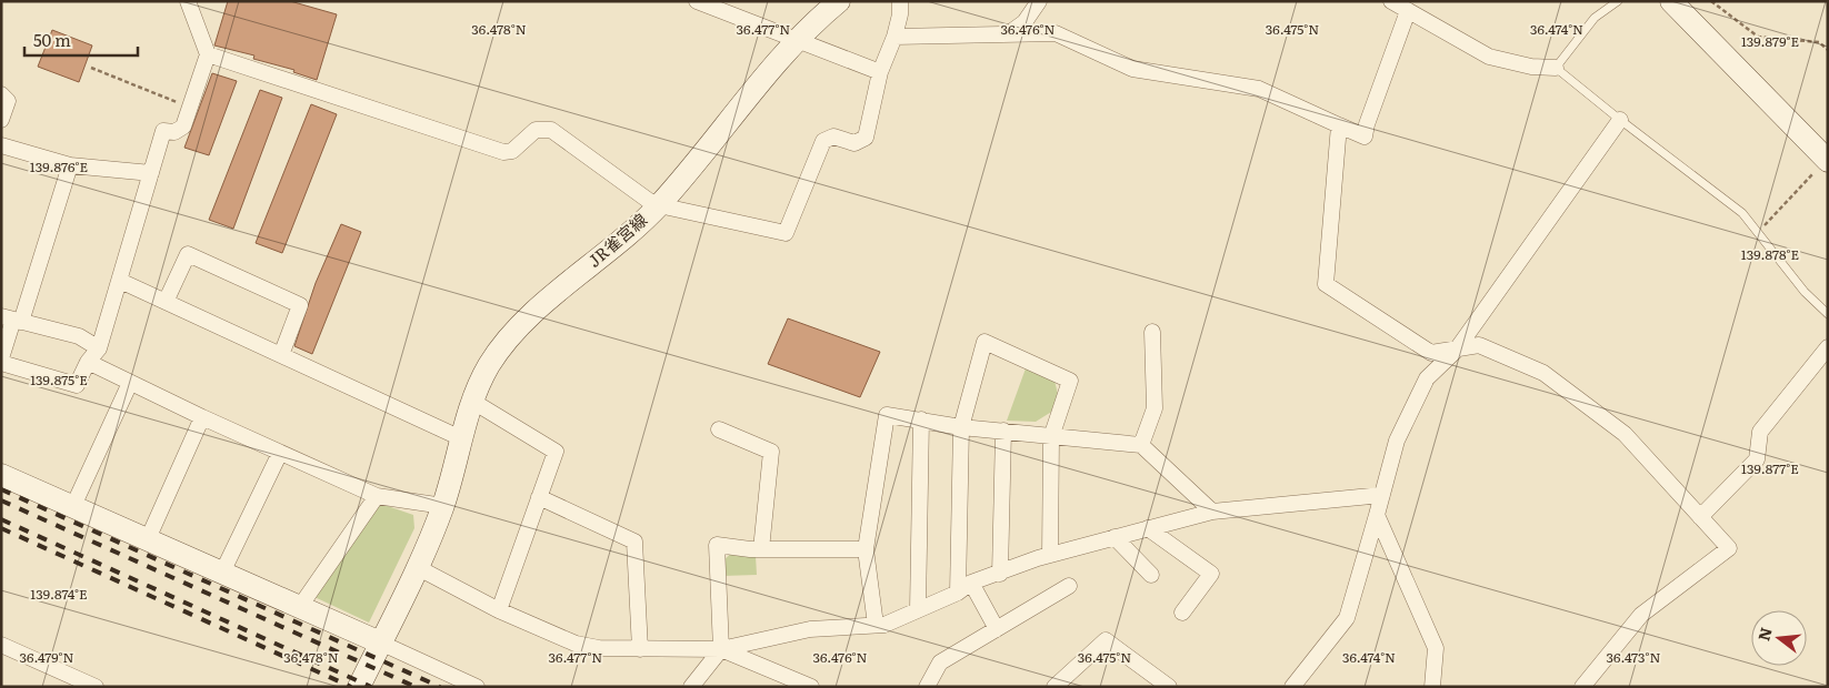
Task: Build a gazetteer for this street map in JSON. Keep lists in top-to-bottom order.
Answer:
{
  "streets": {
    "street": ["JR雀宮線"]
  },
  "scale_bar": "50 m",
  "north": "left",
  "coordinates": [
    "36.478°N",
    "36.477°N",
    "36.476°N",
    "36.475°N",
    "36.474°N",
    "139.879°E",
    "139.876°E",
    "139.878°E",
    "139.875°E",
    "139.877°E",
    "139.874°E",
    "36.479°N",
    "36.473°N"
  ]
}
